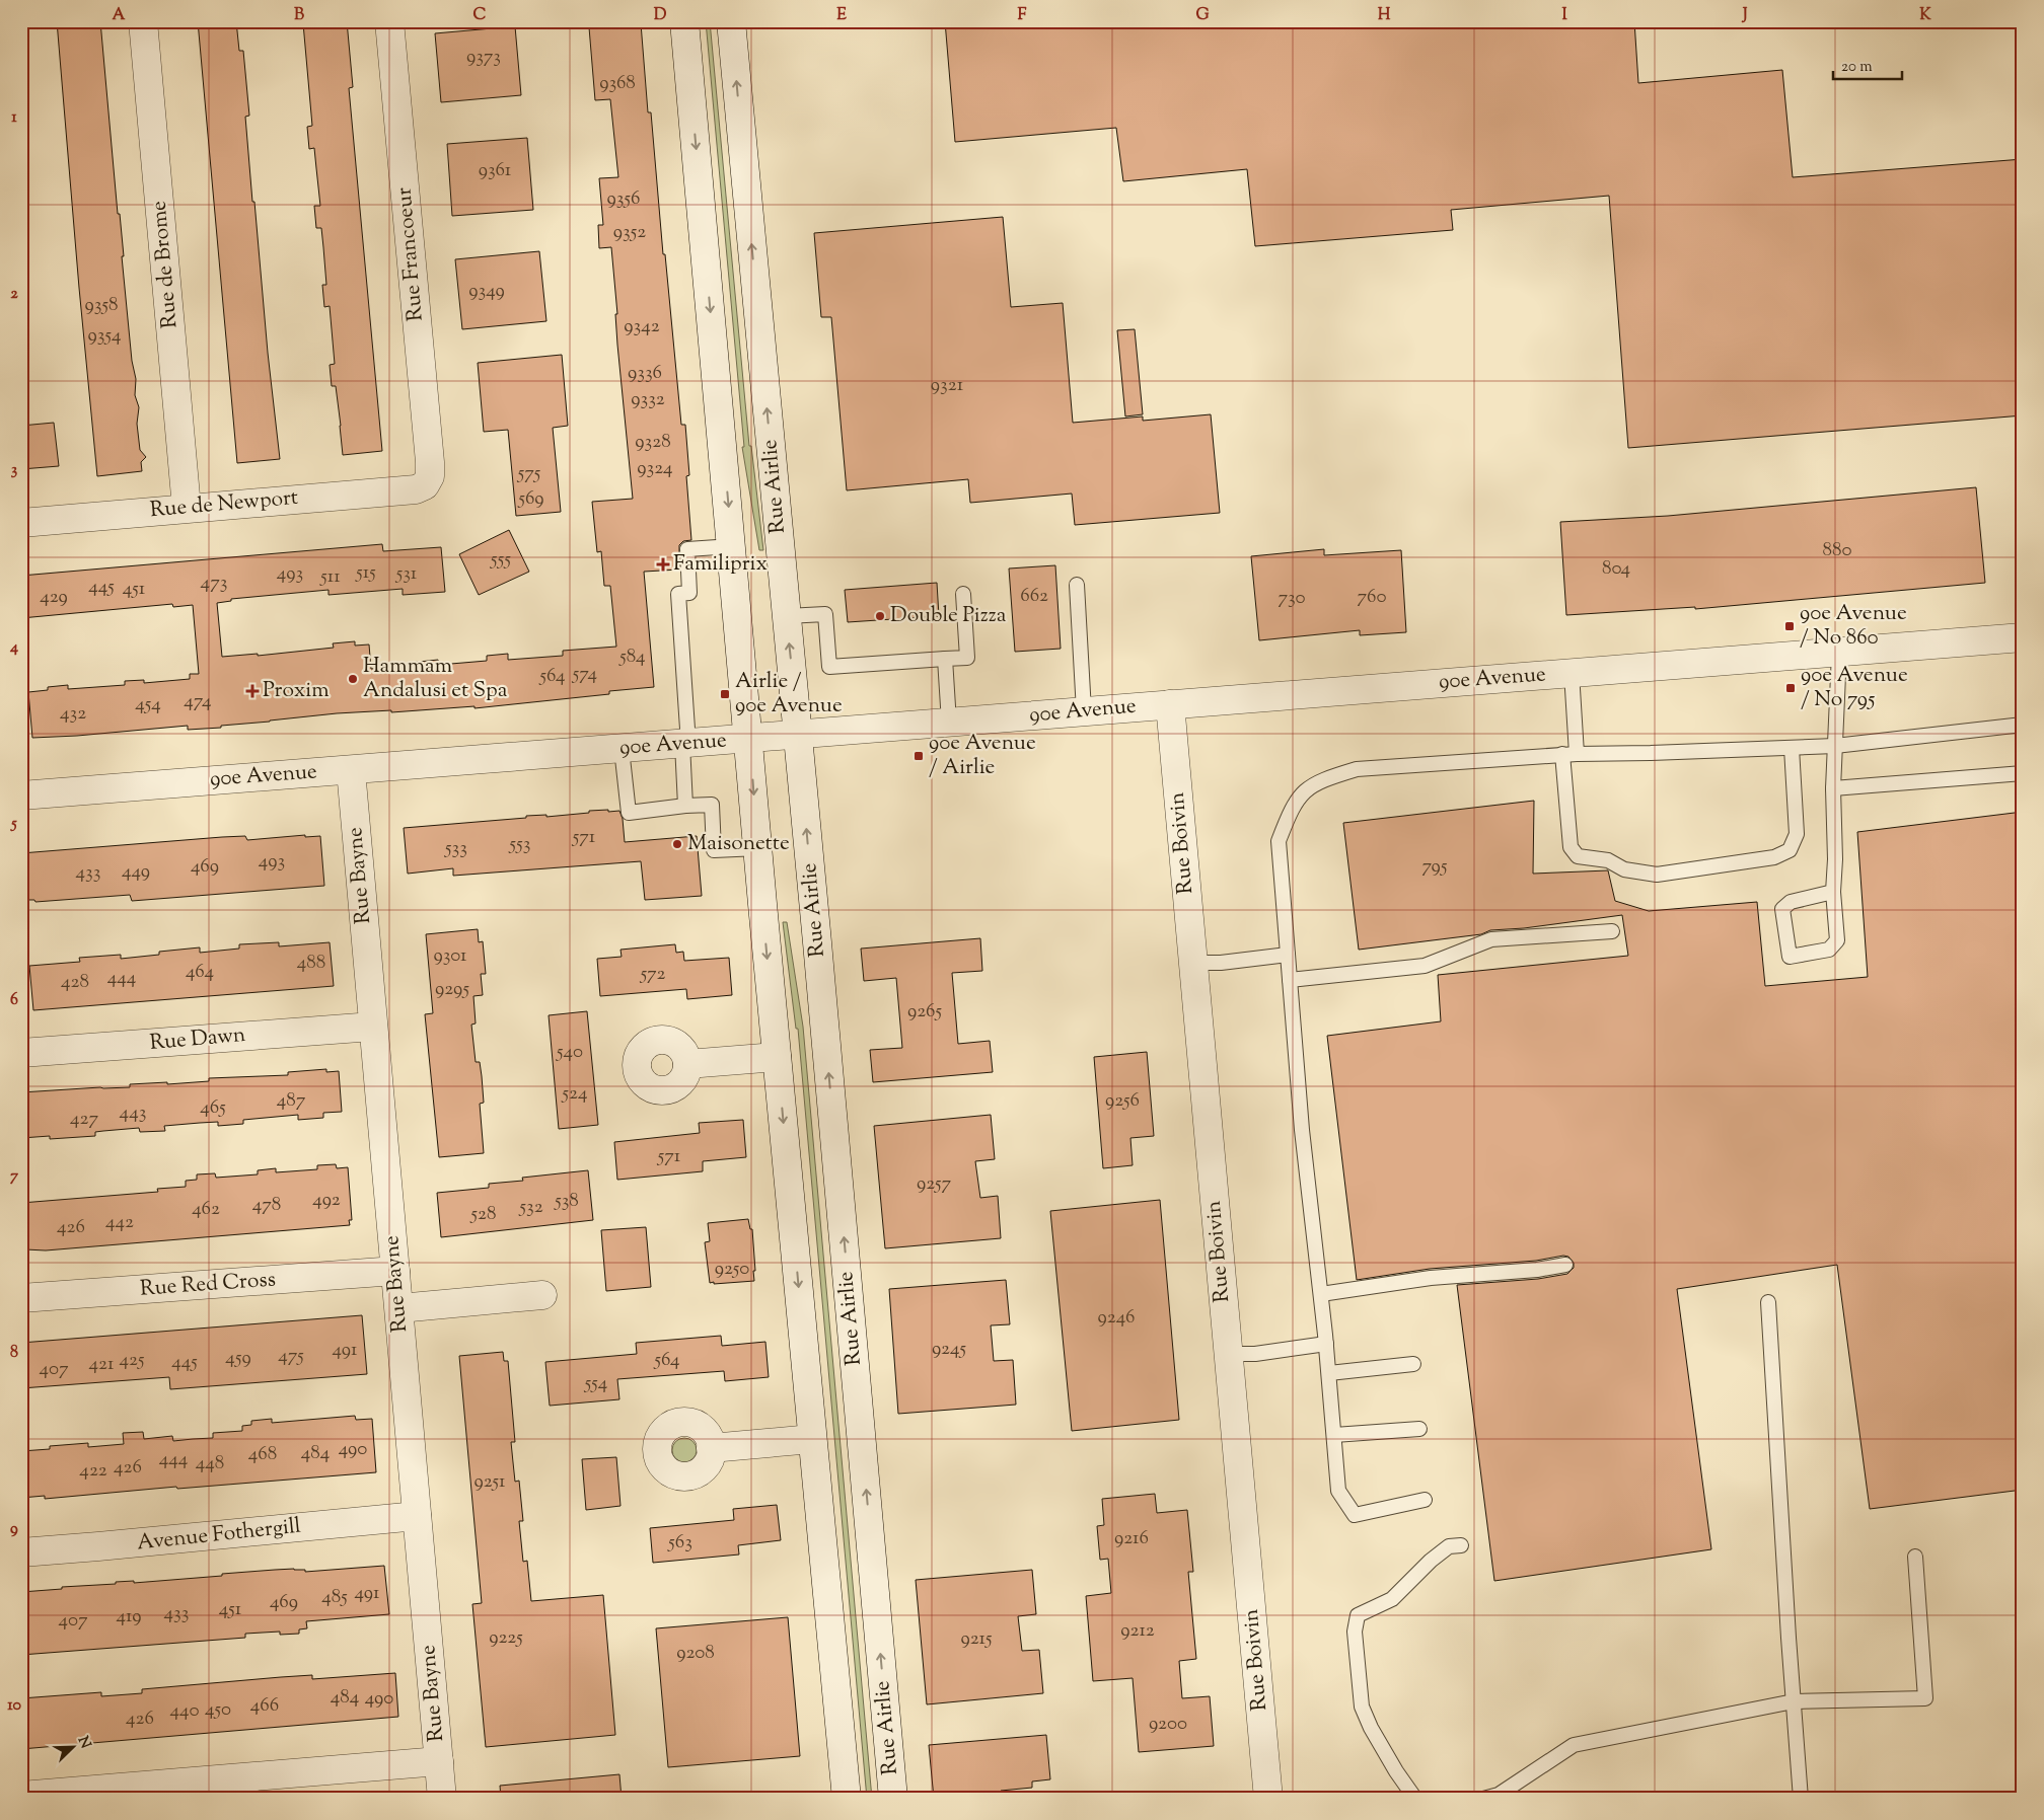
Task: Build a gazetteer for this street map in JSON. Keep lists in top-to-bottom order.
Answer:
{
  "streets": {
    "street": [
      "Rue Francoeur",
      "Rue de Brome",
      "Rue Airlie",
      "Rue de Newport",
      "90e Avenue",
      "Rue Boivin",
      "Rue Bayne",
      "Rue Dawn",
      "Rue Red Cross",
      "Avenue Fothergill"
    ]
  },
  "crossings": [
    ["Rue Francoeur", "Rue de Newport"],
    ["Rue de Brome", "Rue de Newport"],
    ["Rue Airlie", "90e Avenue"],
    ["90e Avenue", "Rue Boivin"],
    ["90e Avenue", "Rue Bayne"],
    ["Rue Bayne", "Rue Dawn"],
    ["Rue Bayne", "Rue Red Cross"],
    ["Rue Bayne", "Avenue Fothergill"]
  ],
  "places": {
    "health": ["Familiprix", "Proxim"],
    "other": ["Double Pizza", "Hammam Andalusi et Spa", "Maisonette"],
    "transit": [
      "90e Avenue / No 860",
      "90e Avenue / No 795",
      "Airlie / 90e Avenue",
      "90e Avenue / Airlie"
    ]
  },
  "house_numbers": [
    "9373",
    "9368",
    "9361",
    "9356",
    "9352",
    "9349",
    "9358",
    "9342",
    "9354",
    "9336",
    "9321",
    "9332",
    "9328",
    "9324",
    "575",
    "569",
    "880",
    "555",
    "804",
    "515",
    "493",
    "531",
    "511",
    "473",
    "445",
    "451",
    "662",
    "429",
    "760",
    "730",
    "584",
    "574",
    "564",
    "474",
    "454",
    "432",
    "571",
    "553",
    "533",
    "493",
    "469",
    "795",
    "449",
    "433",
    "9301",
    "488",
    "464",
    "572",
    "444",
    "428",
    "9295",
    "9265",
    "540",
    "524",
    "487",
    "9256",
    "465",
    "443",
    "427",
    "571",
    "9257",
    "492",
    "538",
    "478",
    "532",
    "462",
    "528",
    "442",
    "426",
    "9250",
    "9246",
    "9245",
    "491",
    "475",
    "459",
    "425",
    "564",
    "445",
    "421",
    "407",
    "554",
    "490",
    "484",
    "468",
    "444",
    "448",
    "426",
    "422",
    "9251",
    "9216",
    "563",
    "491",
    "485",
    "469",
    "451",
    "433",
    "419",
    "407",
    "9212",
    "9225",
    "9215",
    "9208",
    "484",
    "490",
    "466",
    "450",
    "440",
    "426",
    "9200"
  ],
  "scale_bar": "20 m",
  "north": "top right",
  "grid": {
    "columns": [
      "A",
      "B",
      "C",
      "D",
      "E",
      "F",
      "G",
      "H",
      "I",
      "J",
      "K"
    ],
    "rows": [
      "1",
      "2",
      "3",
      "4",
      "5",
      "6",
      "7",
      "8",
      "9",
      "10"
    ]
  }
}
